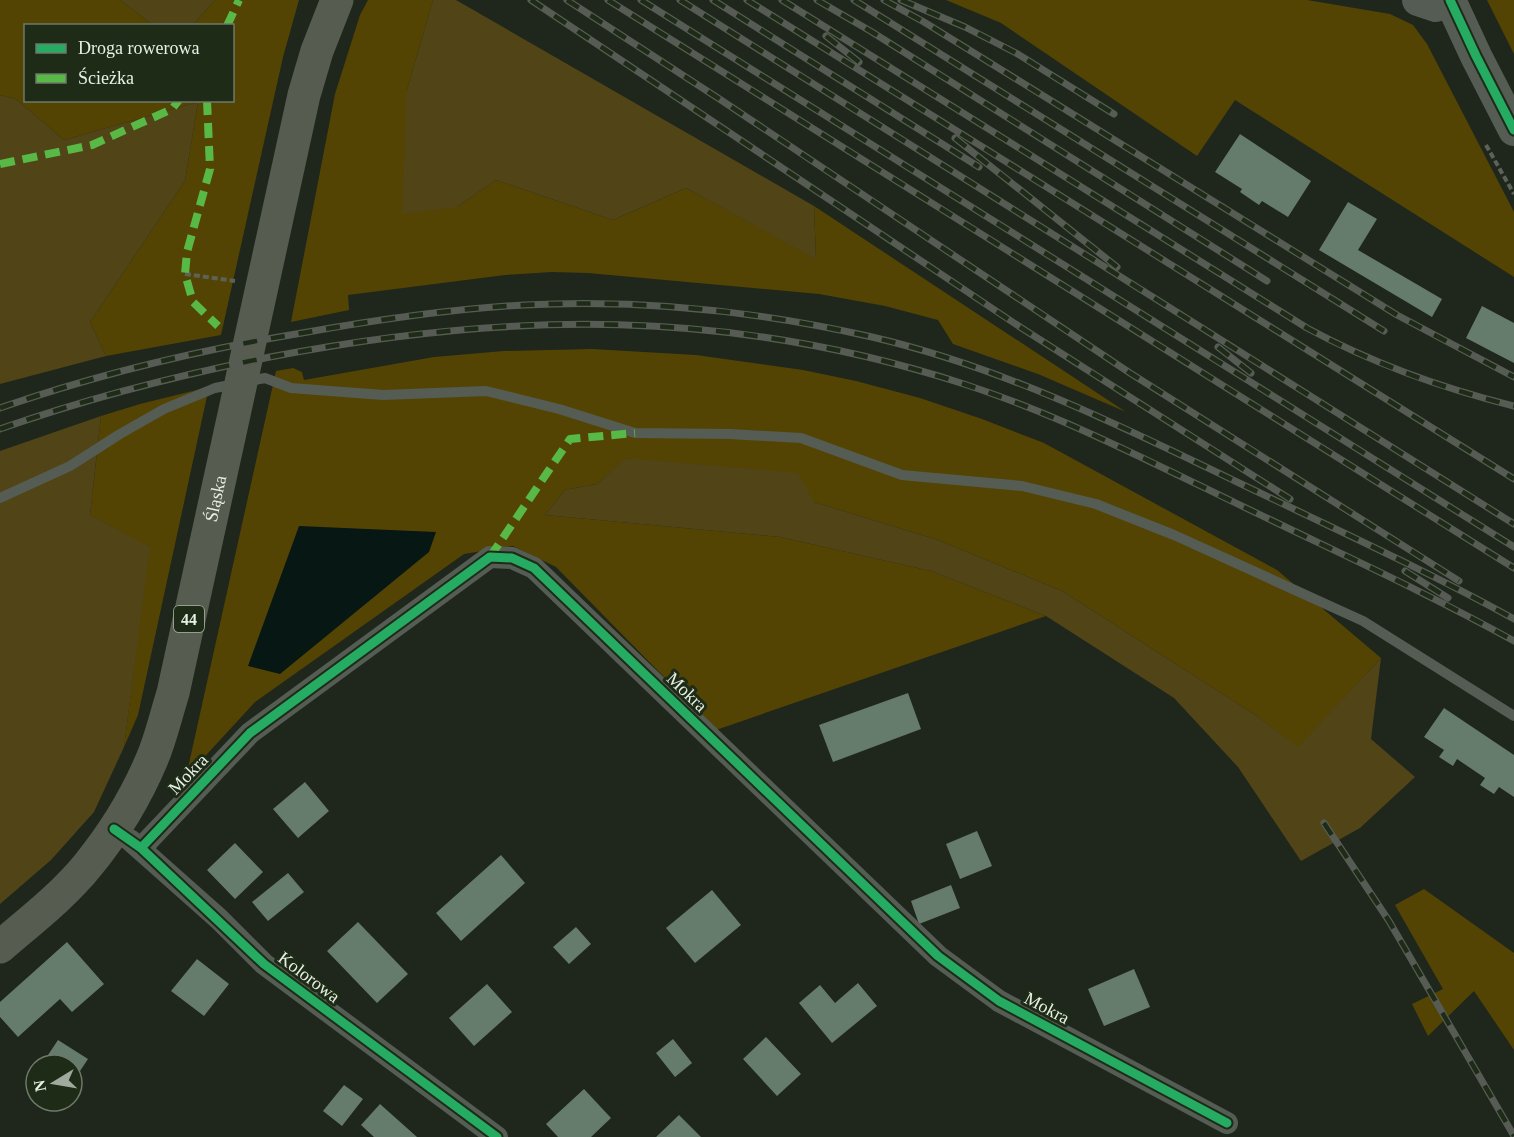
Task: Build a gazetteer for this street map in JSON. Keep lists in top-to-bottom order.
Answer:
{
  "streets": {
    "main road": ["Śląska", "44"],
    "street": ["Mokra", "Kolorowa"]
  },
  "crossings": [
    ["Śląska", "Kolorowa"],
    ["Mokra", "Kolorowa"]
  ],
  "legend": ["Droga rowerowa", "Ścieżka"],
  "north": "left"
}
